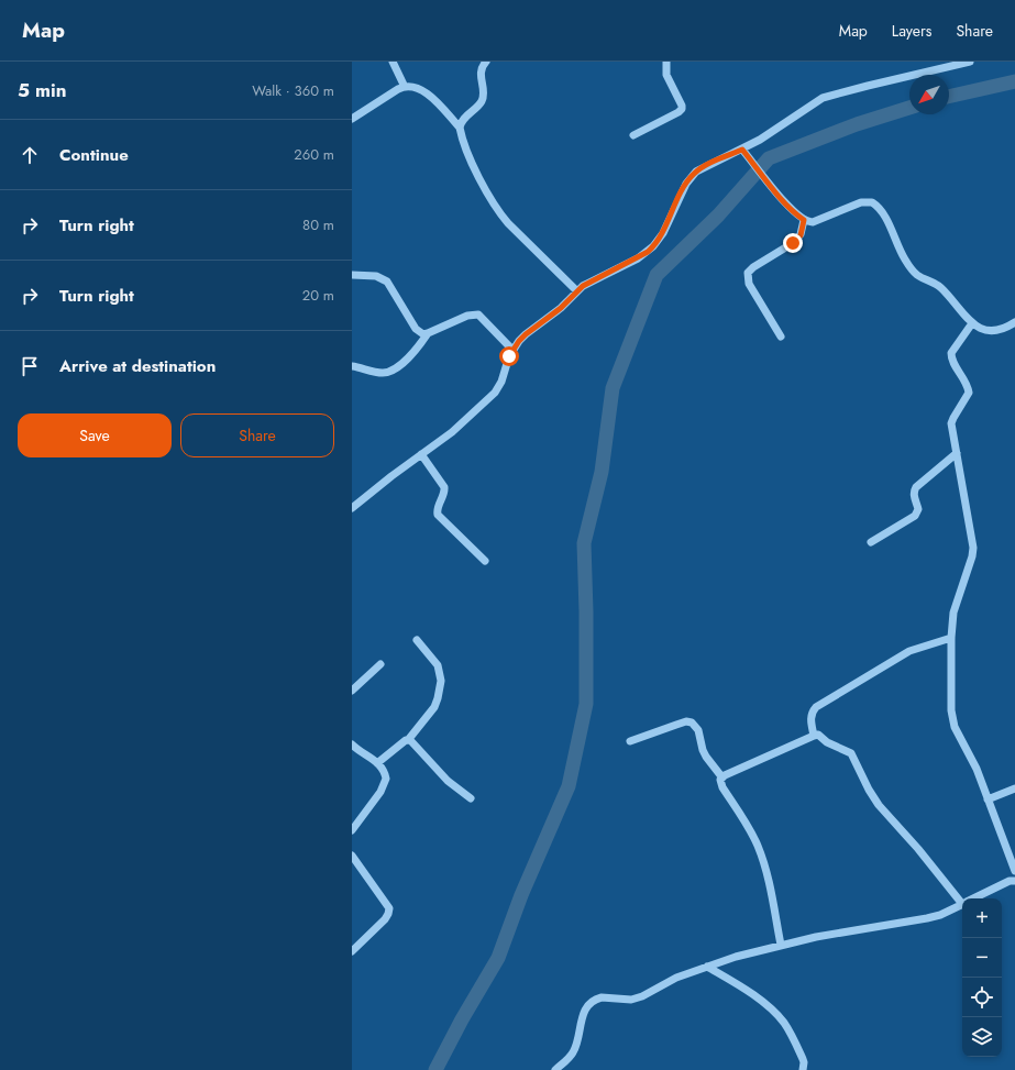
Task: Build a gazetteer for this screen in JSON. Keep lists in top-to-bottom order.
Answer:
{
  "north": "bottom left",
  "page": {
    "header": "Map",
    "nav": ["Map", "Layers", "Share"],
    "heading": ["5 min", "Walk · 360 m"],
    "list": [
      ["Continue", "260 m"],
      ["Turn right", "80 m"],
      ["Turn right", "20 m"],
      "Arrive at destination"
    ],
    "buttons": ["Save", "Share"],
    "map_buttons": ["+", "−"]
  }
}
